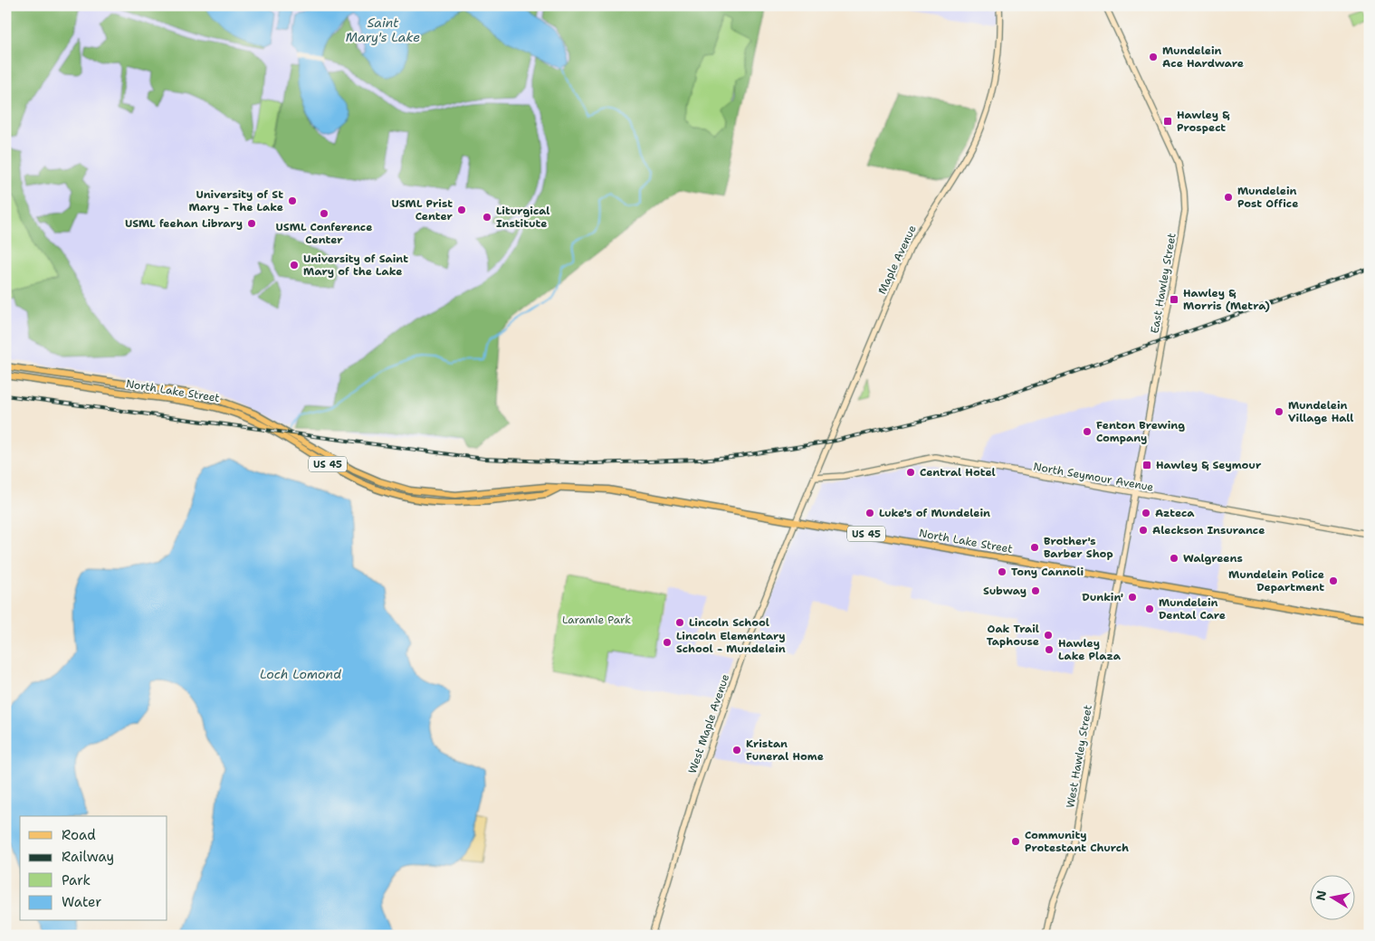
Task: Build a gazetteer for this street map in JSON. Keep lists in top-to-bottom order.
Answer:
{
  "streets": {
    "main road": ["North Lake Street", "US 45"],
    "street": [
      "Maple Avenue",
      "East Hawley Street",
      "North Seymour Avenue",
      "West Maple Avenue",
      "West Hawley Street"
    ]
  },
  "crossings": [
    ["Maple Avenue", "North Lake Street"],
    ["Maple Avenue", "North Seymour Avenue"],
    ["Maple Avenue", "West Maple Avenue"],
    ["East Hawley Street", "North Lake Street"],
    ["East Hawley Street", "North Seymour Avenue"],
    ["East Hawley Street", "West Hawley Street"],
    ["North Lake Street", "West Maple Avenue"],
    ["North Lake Street", "West Hawley Street"]
  ],
  "water": ["Saint Mary's Lake", "Loch Lomond"],
  "parks": ["Laramie Park"],
  "places": {
    "other": [
      "Mundelein Ace Hardware",
      "Mundelein Post Office",
      "University of St Mary - The Lake",
      "USML Prist Center",
      "USML Conference Center",
      "Liturgical Institute",
      "USML feehan Library",
      "University of Saint Mary of the Lake",
      "Mundelein Village Hall",
      "Fenton Brewing Company",
      "Central Hotel",
      "Luke's of Mundelein",
      "Azteca",
      "Aleckson Insurance",
      "Brother's Barber Shop",
      "Walgreens",
      "Tony Cannoli",
      "Mundelein Police Department",
      "Subway",
      "Dunkin'",
      "Mundelein Dental Care",
      "Lincoln School",
      "Oak Trail Taphouse",
      "Lincoln Elementary School - Mundelein",
      "Hawley Lake Plaza",
      "Kristan Funeral Home",
      "Community Protestant Church"
    ],
    "transit": ["Hawley & Prospect", "Hawley & Morris (Metra)", "Hawley & Seymour"]
  },
  "legend": [
    "Road",
    "Railway",
    "Park",
    "Water"
  ],
  "north": "left"
}
